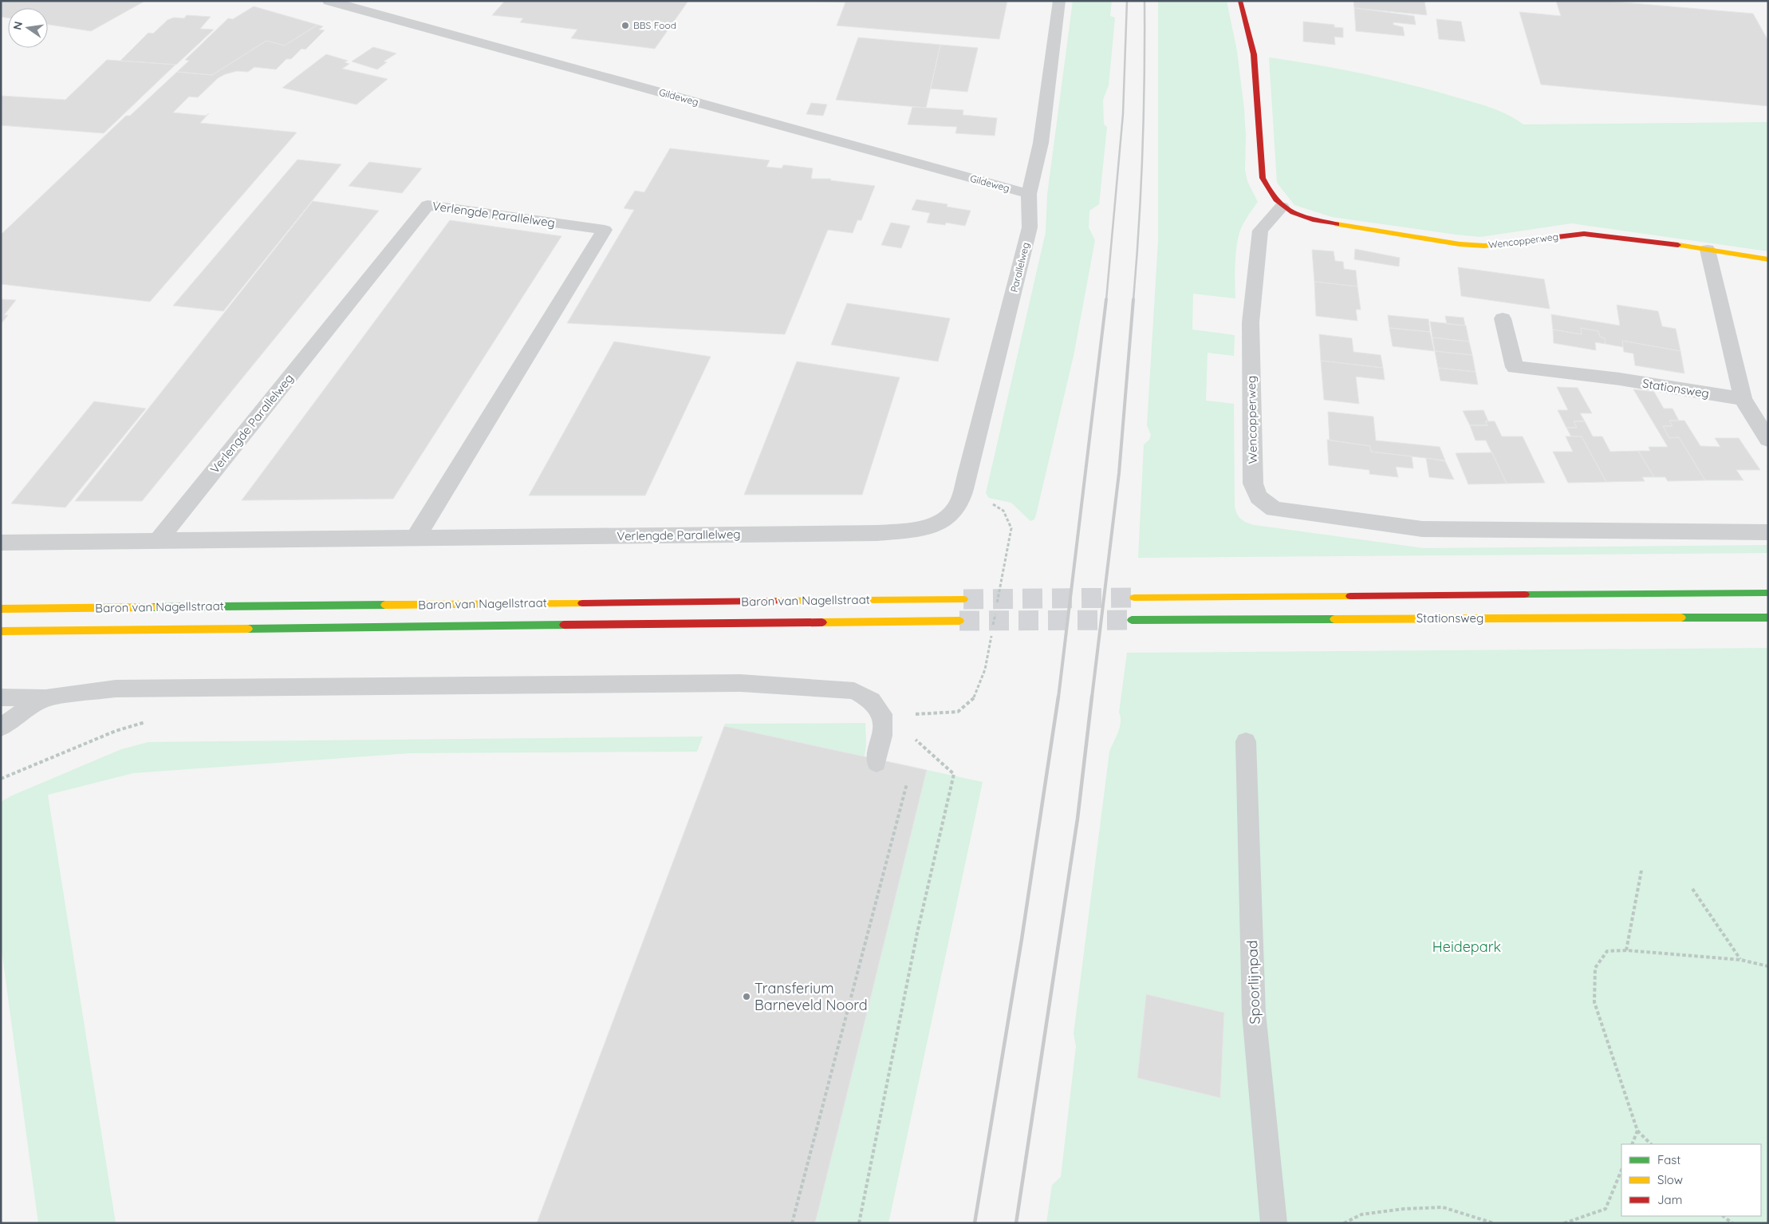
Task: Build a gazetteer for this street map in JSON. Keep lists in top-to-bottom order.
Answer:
{
  "streets": {
    "main road": ["Wencopperweg", "Stationsweg", "Baron van Nagellstraat"],
    "street": ["Gildeweg", "Verlengde Parallelweg", "Parallelweg"],
    "lane": ["Spoorlijnpad"]
  },
  "crossings": [
    ["Gildeweg", "Parallelweg"],
    ["Verlengde Parallelweg", "Parallelweg"]
  ],
  "parks": ["Heidepark"],
  "places": ["BBS Food", "Transferium Barneveld Noord"],
  "legend": ["Fast", "Slow", "Jam"],
  "north": "left"
}
